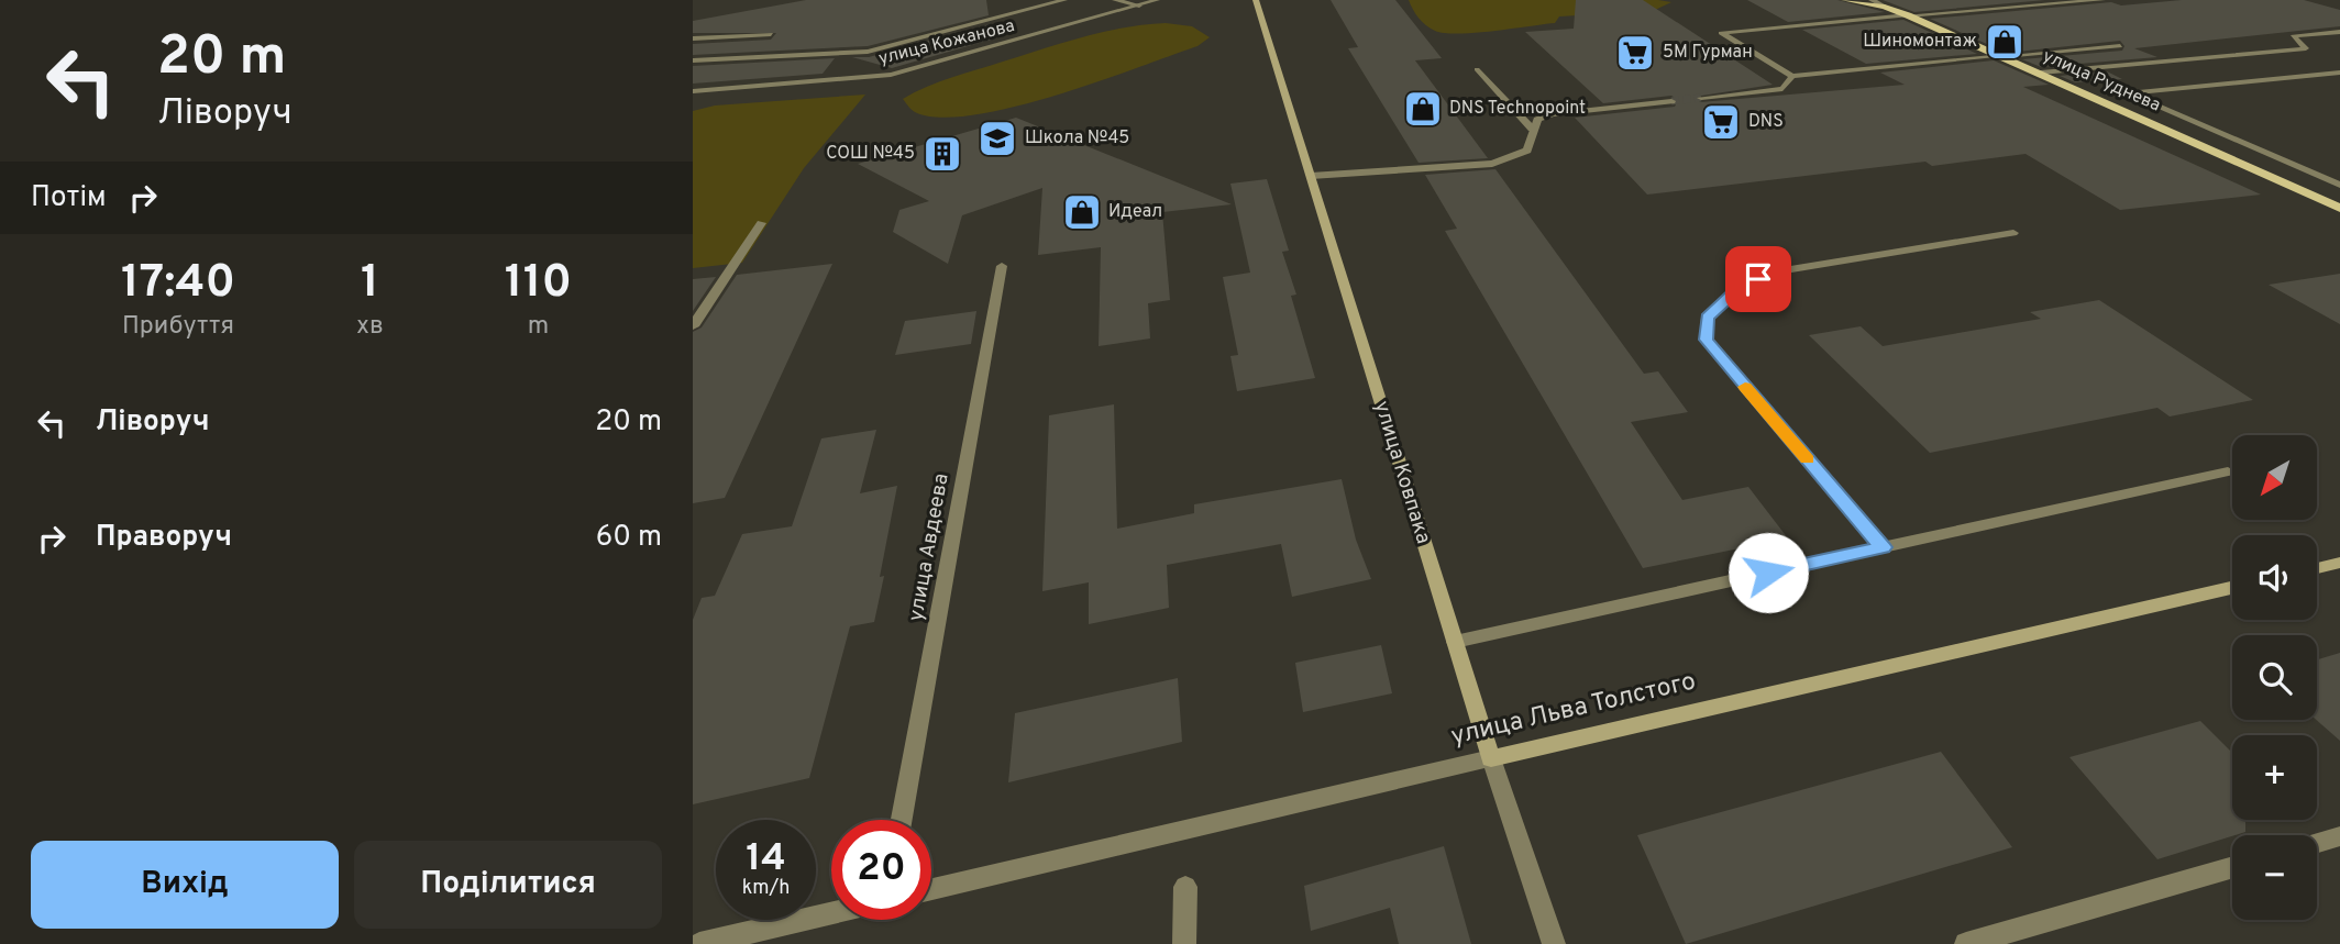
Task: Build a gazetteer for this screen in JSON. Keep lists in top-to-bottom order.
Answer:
{
  "streets": {
    "main road": ["улица Руднева", "улица Ковпака", "улица Льва Толстого"],
    "street": ["улица Кожанова", "улица Авдеева"]
  },
  "crossings": [
    ["улица Ковпака", "улица Льва Толстого"]
  ],
  "places": {
    "shop": ["Шиномонтаж", "DNS Technopoint", "Идеал"],
    "supermarket": ["5М Гурман", "DNS"],
    "school or university": ["Школа №45"],
    "building": ["СОШ №45"]
  },
  "north": "bottom left",
  "page": {
    "turn": ["20 m", "Ліворуч"],
    "then": "Потім",
    "eta": [
      "17:40",
      "Прибуття",
      "1",
      "хв",
      "110",
      "m"
    ],
    "list": [
      {
        "name": "Ліворуч",
        "value": "20 m"
      },
      {
        "name": "Праворуч",
        "value": "60 m"
      }
    ],
    "map_buttons": ["+", "−"],
    "speed": "14 km/h",
    "limit": "20",
    "buttons": ["Вихід", "Поділитися"]
  }
}
